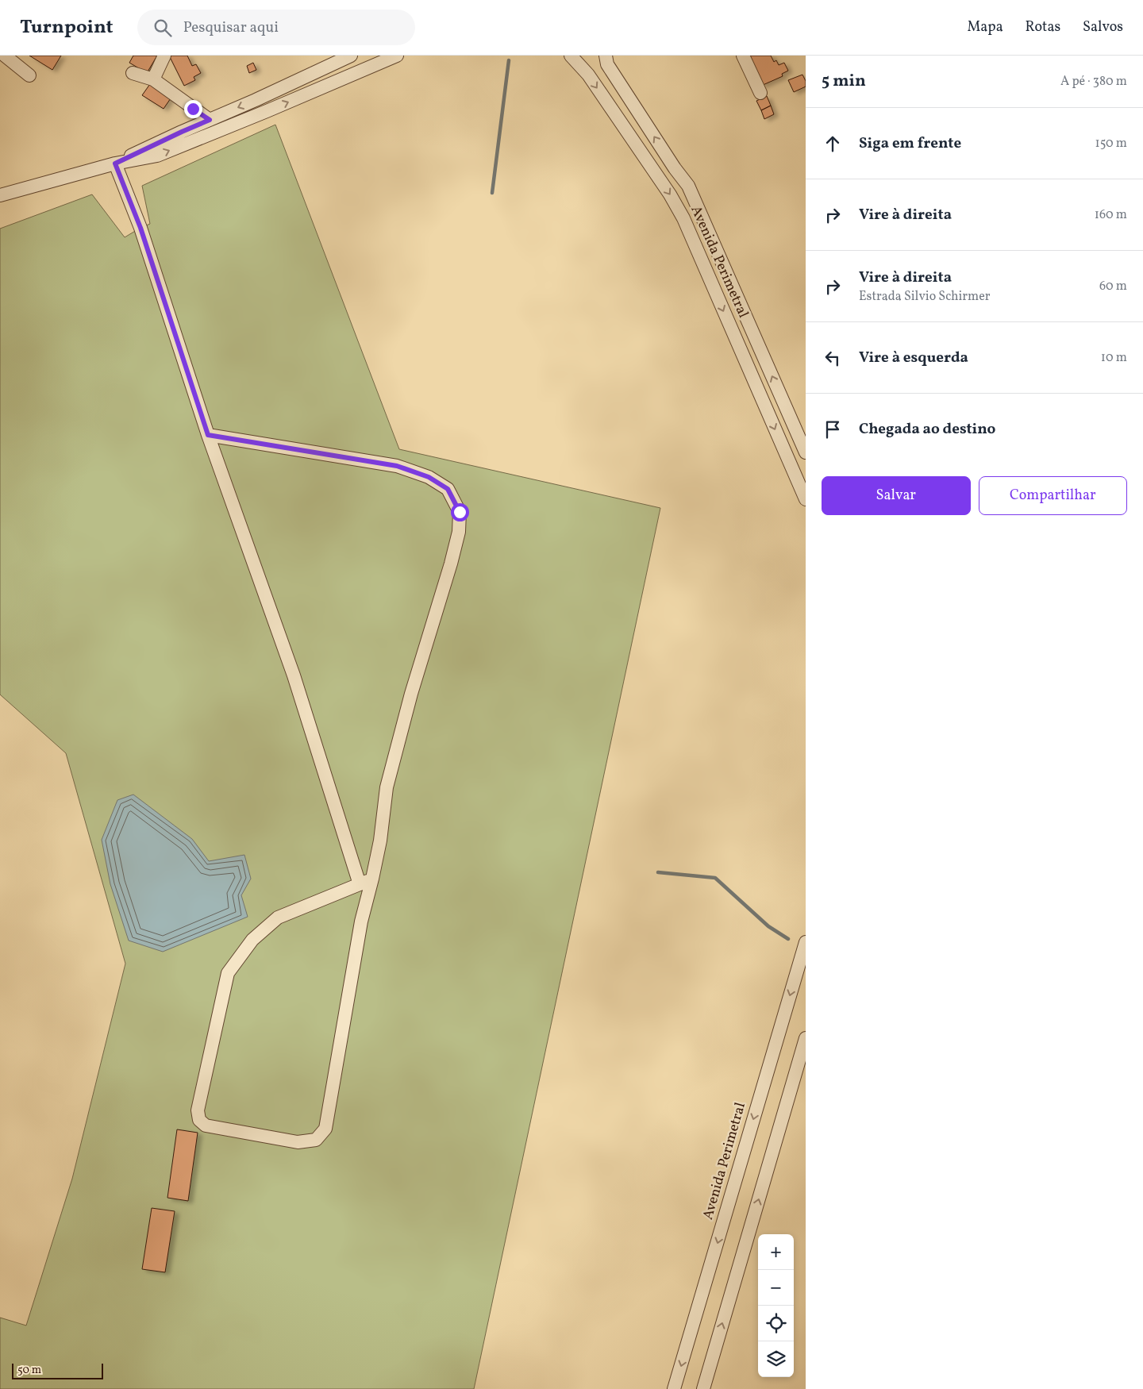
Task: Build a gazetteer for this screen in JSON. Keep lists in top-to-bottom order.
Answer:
{
  "streets": {
    "street": ["Avenida Perimetral"]
  },
  "scale_bar": "50 m",
  "page": {
    "header": "Turnpoint",
    "search": "Pesquisar aqui",
    "nav": ["Mapa", "Rotas", "Salvos"],
    "heading": ["5 min", "A pé · 380 m"],
    "list": [
      ["Siga em frente", "150 m"],
      ["Vire à direita", "160 m"],
      ["Vire à direita", "Estrada Silvio Schirmer", "60 m"],
      ["Vire à esquerda", "10 m"],
      "Chegada ao destino"
    ],
    "buttons": ["Salvar", "Compartilhar"],
    "map_buttons": ["+", "−"],
    "scale": "50 m"
  }
}
